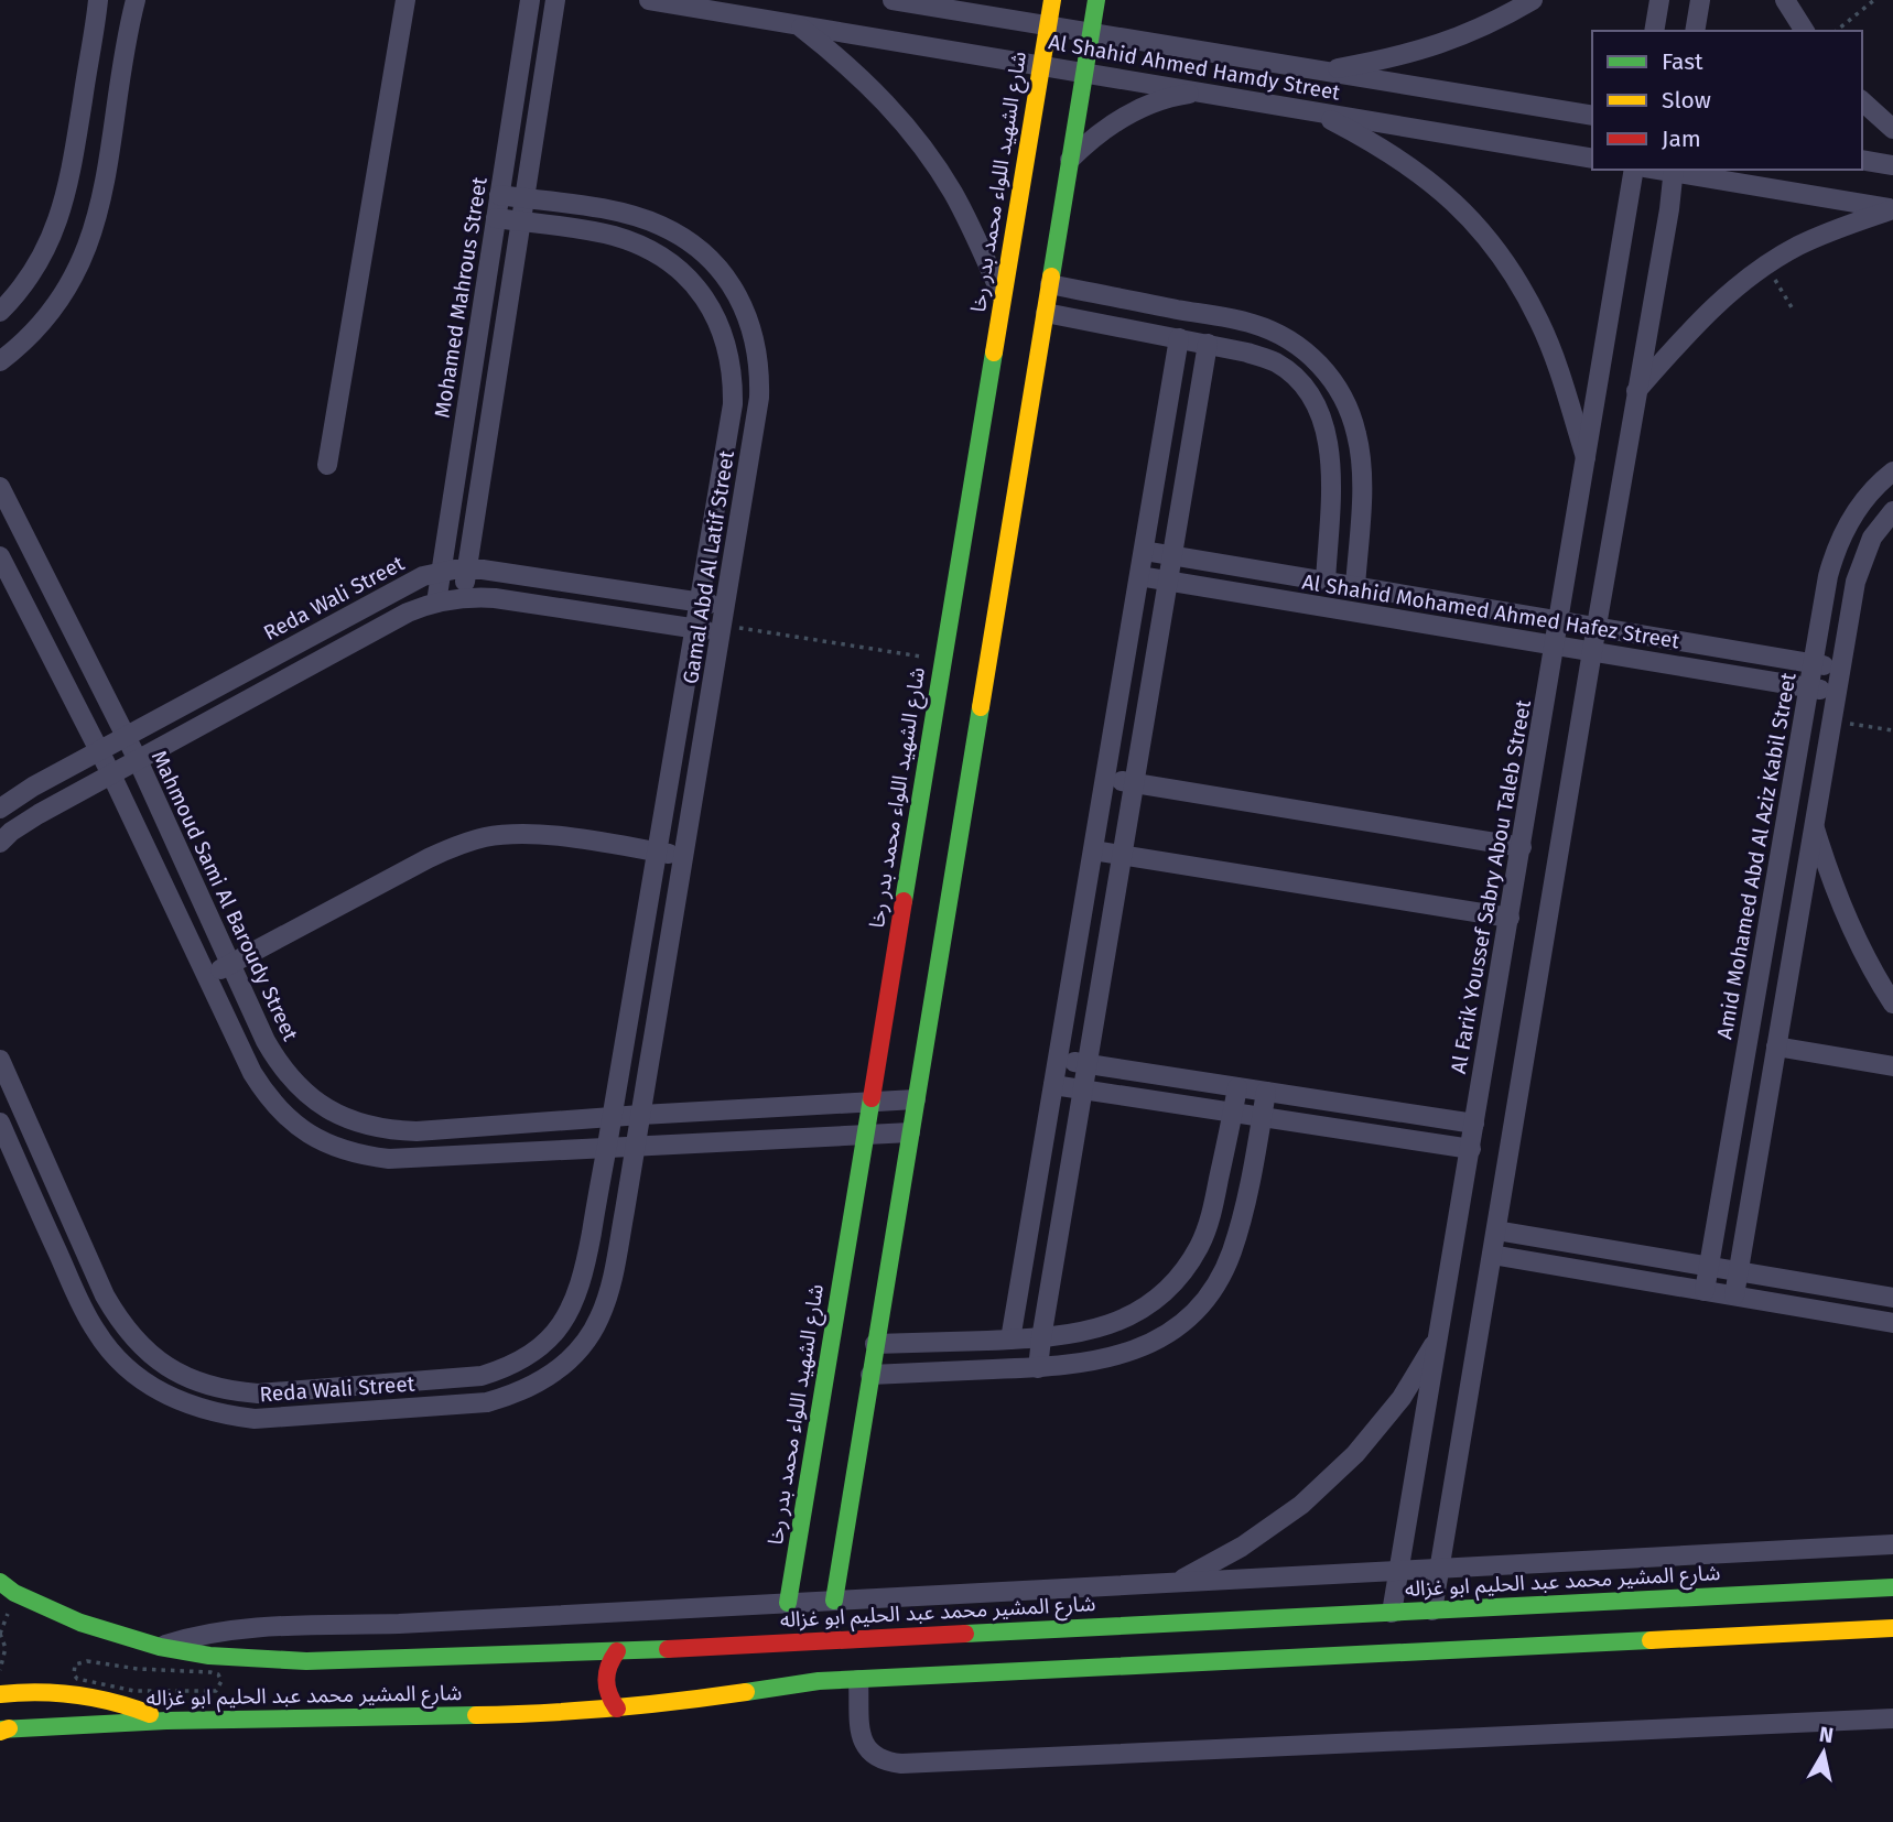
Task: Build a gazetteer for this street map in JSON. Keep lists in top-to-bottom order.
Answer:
{
  "streets": {
    "street": [
      "Al Shahid Ahmed Hamdy Street",
      "شارع الشهيد اللواء محمد بدر رخا",
      "Mohamed Mahrous Street",
      "Gamal Abd Al Latif Street",
      "Reda Wali Street",
      "Al Shahid Mohamed Ahmed Hafez Street",
      "Amid Mohamed Abd Al Aziz Kabil Street",
      "Al Farik Youssef Sabry Abou Taleb Street",
      "Mahmoud Sami Al Baroudy Street",
      "شارع المشير محمد عبد الحليم ابو غزاله"
    ]
  },
  "crossings": [
    ["Al Shahid Ahmed Hamdy Street", "شارع الشهيد اللواء محمد بدر رخا"],
    ["شارع الشهيد اللواء محمد بدر رخا", "Mahmoud Sami Al Baroudy Street"],
    ["Mohamed Mahrous Street", "Gamal Abd Al Latif Street"],
    ["Mohamed Mahrous Street", "Reda Wali Street"],
    ["Gamal Abd Al Latif Street", "Reda Wali Street"],
    ["Gamal Abd Al Latif Street", "Mahmoud Sami Al Baroudy Street"],
    ["Reda Wali Street", "Mahmoud Sami Al Baroudy Street"],
    ["Al Shahid Mohamed Ahmed Hafez Street", "Amid Mohamed Abd Al Aziz Kabil Street"],
    ["Al Shahid Mohamed Ahmed Hafez Street", "Al Farik Youssef Sabry Abou Taleb Street"],
    ["Al Farik Youssef Sabry Abou Taleb Street", "شارع المشير محمد عبد الحليم ابو غزاله"]
  ],
  "legend": ["Fast", "Slow", "Jam"],
  "north": "top"
}
